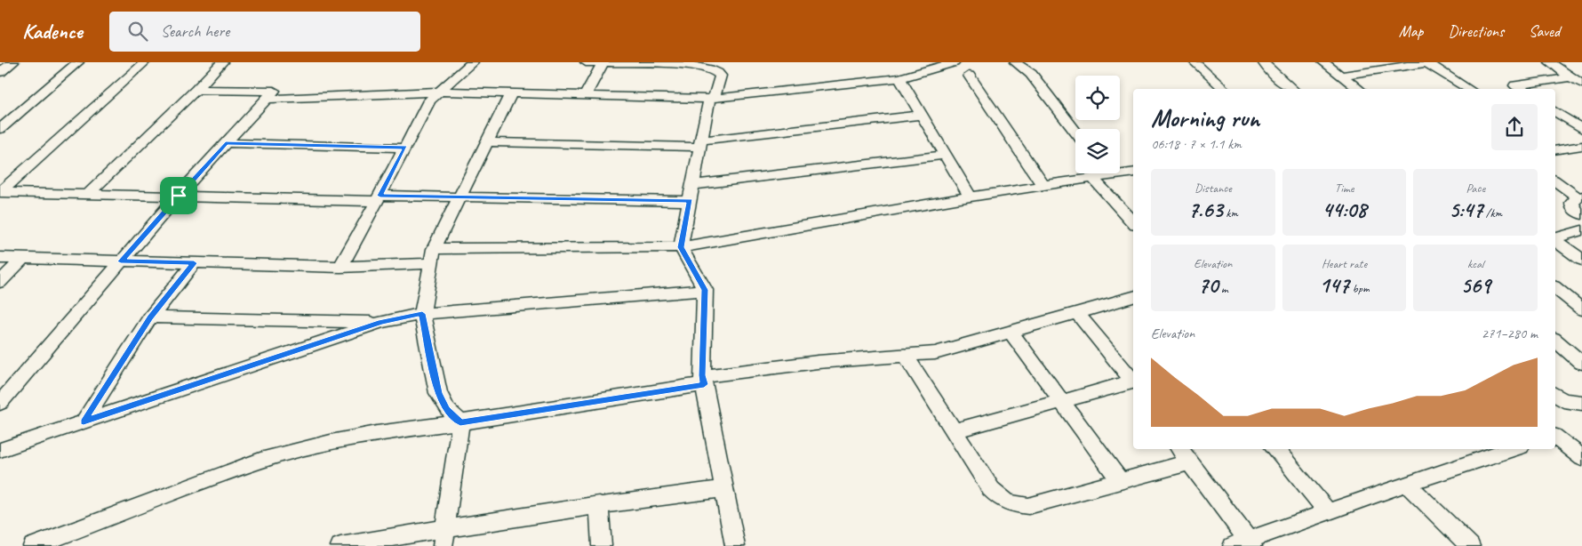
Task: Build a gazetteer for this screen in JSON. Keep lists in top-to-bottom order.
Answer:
{
  "page": {
    "header": "Kadence",
    "search": "Search here",
    "nav": ["Map", "Directions", "Saved"],
    "heading": ["Morning run", "06:18 · 7 × 1.1 km"],
    "stats": [
      ["Distance", "7.63 km"],
      ["Time", "44:08"],
      ["Pace", "5:47 /km"],
      ["Elevation", "70 m"],
      ["Heart rate", "147 bpm"],
      ["kcal", "569"]
    ],
    "chart": ["Elevation", "271–280 m"]
  }
}
